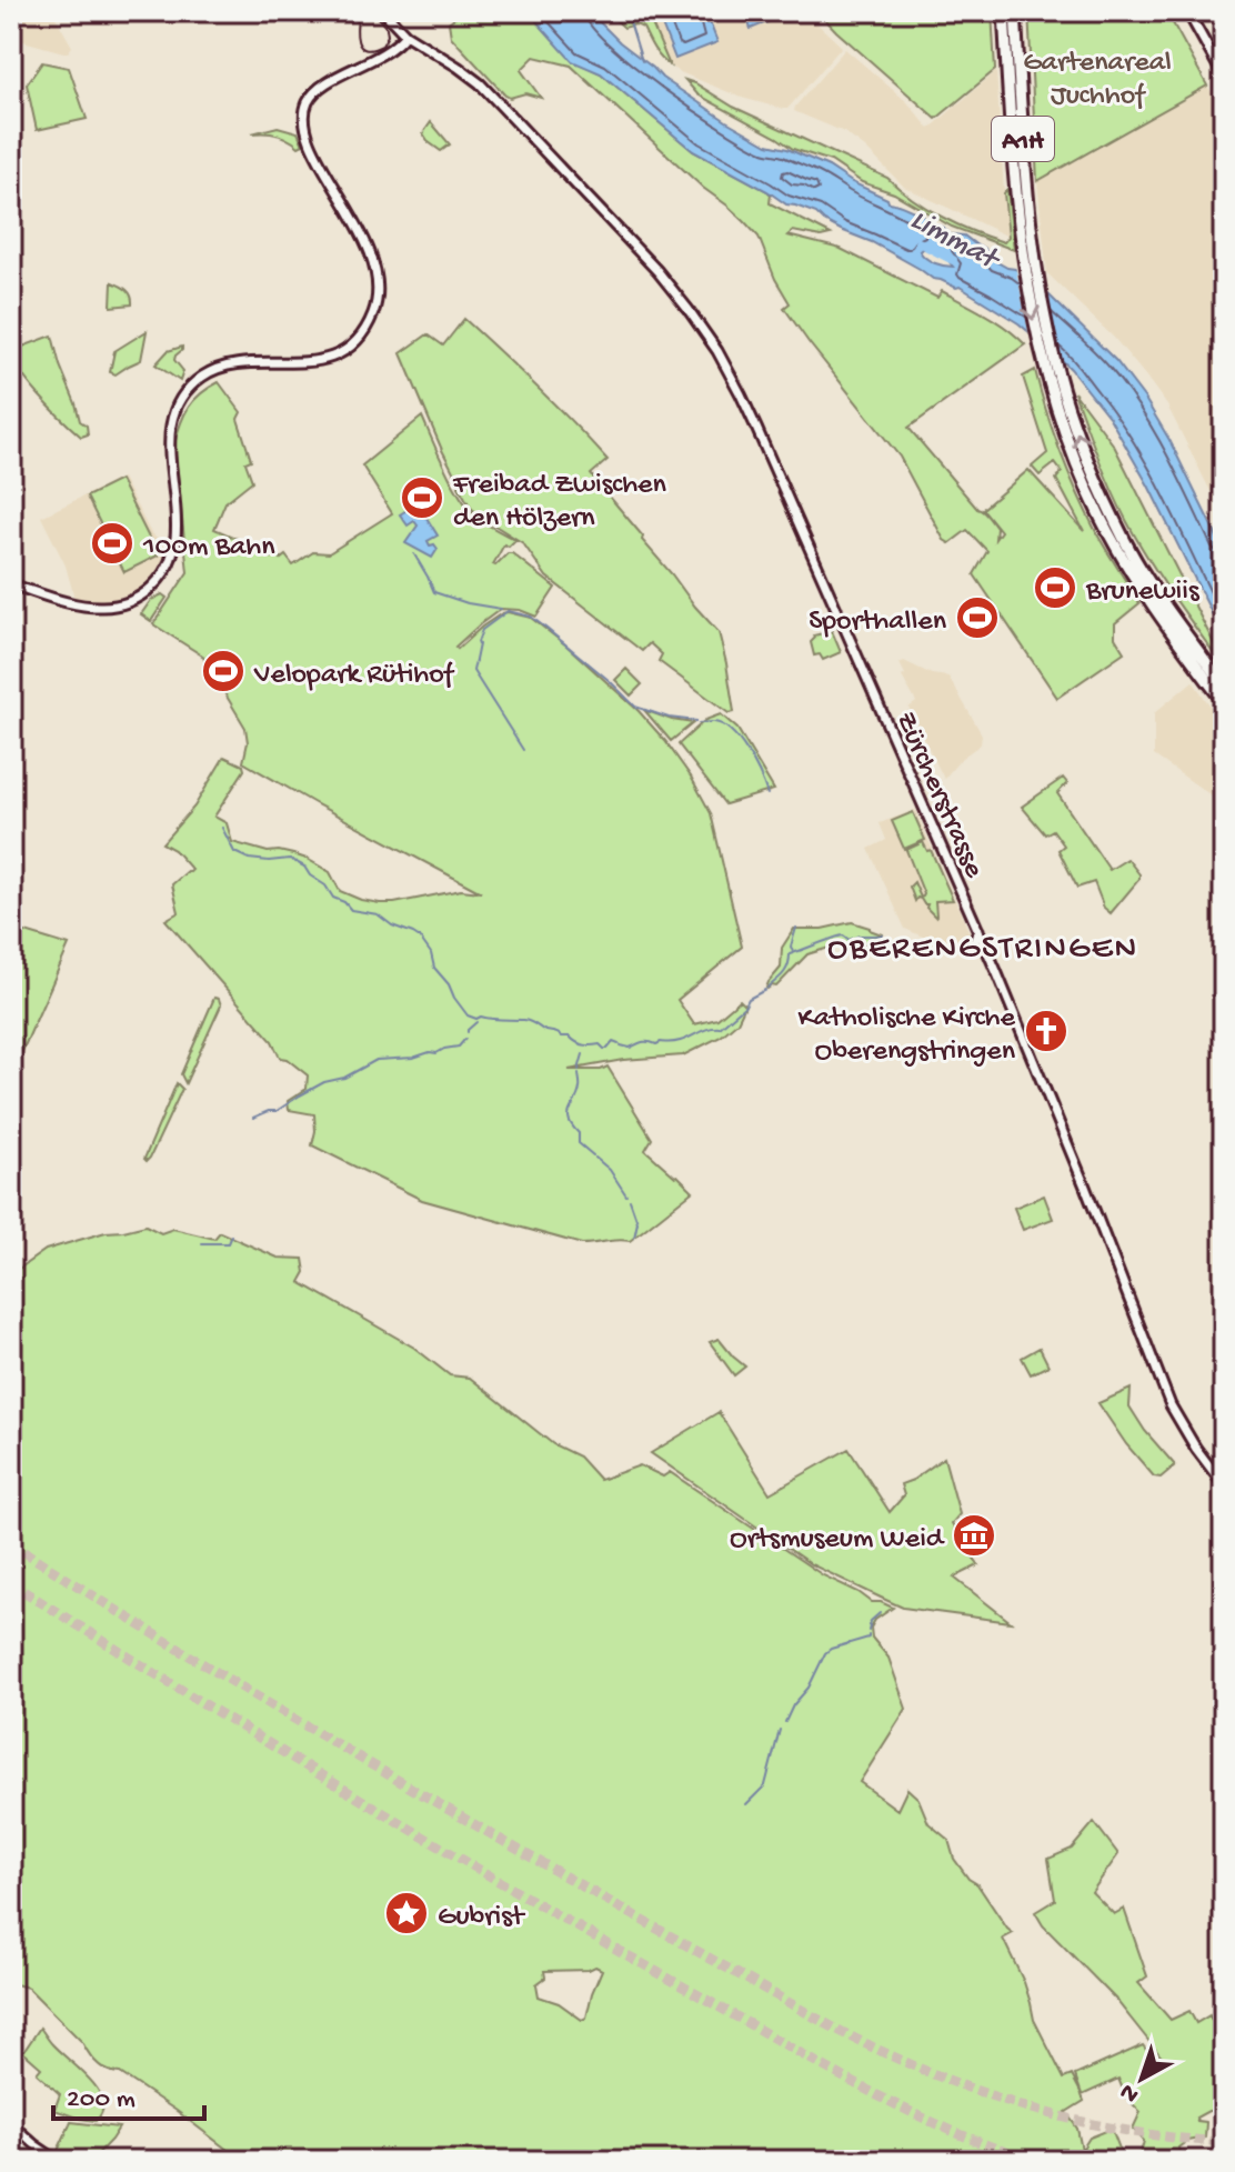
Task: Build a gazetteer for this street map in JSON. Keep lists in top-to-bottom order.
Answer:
{
  "streets": {
    "highway": ["A1H"],
    "main road": ["Zürcherstrasse"]
  },
  "districts": ["OBERENGSTRINGEN"],
  "water": ["Limmat"],
  "parks": ["Gartenareal Juchhof"],
  "places": {
    "sports": [
      "Freibad Zwischen den Hölzern",
      "100m Bahn",
      "Brunewiis",
      "Sporthallen",
      "Velopark Rütihof"
    ],
    "church": ["Katholische Kirche Oberengstringen"],
    "museum": ["Ortsmuseum Weid"],
    "place": ["Gubrist"]
  },
  "scale_bar": "200 m",
  "north": "bottom left"
}
